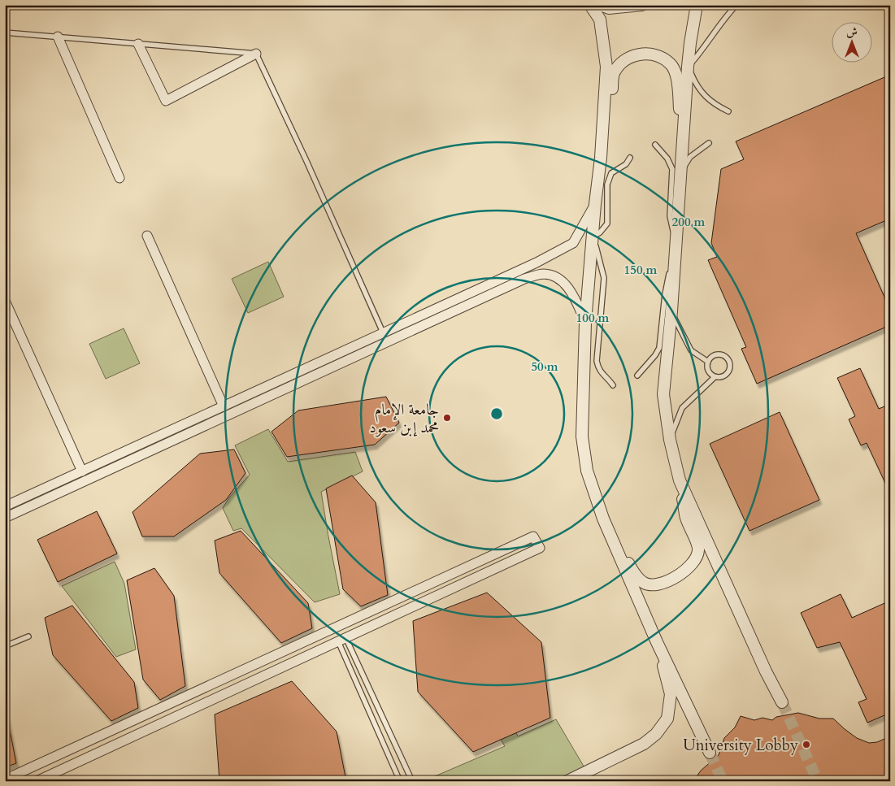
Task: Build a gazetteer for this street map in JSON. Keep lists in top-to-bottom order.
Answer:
{
  "places": ["جامعة الإمام محمد إبن سعود", "University Lobby"],
  "north": "top",
  "rings": [
    "200 m",
    "150 m",
    "100 m",
    "50 m"
  ]
}
